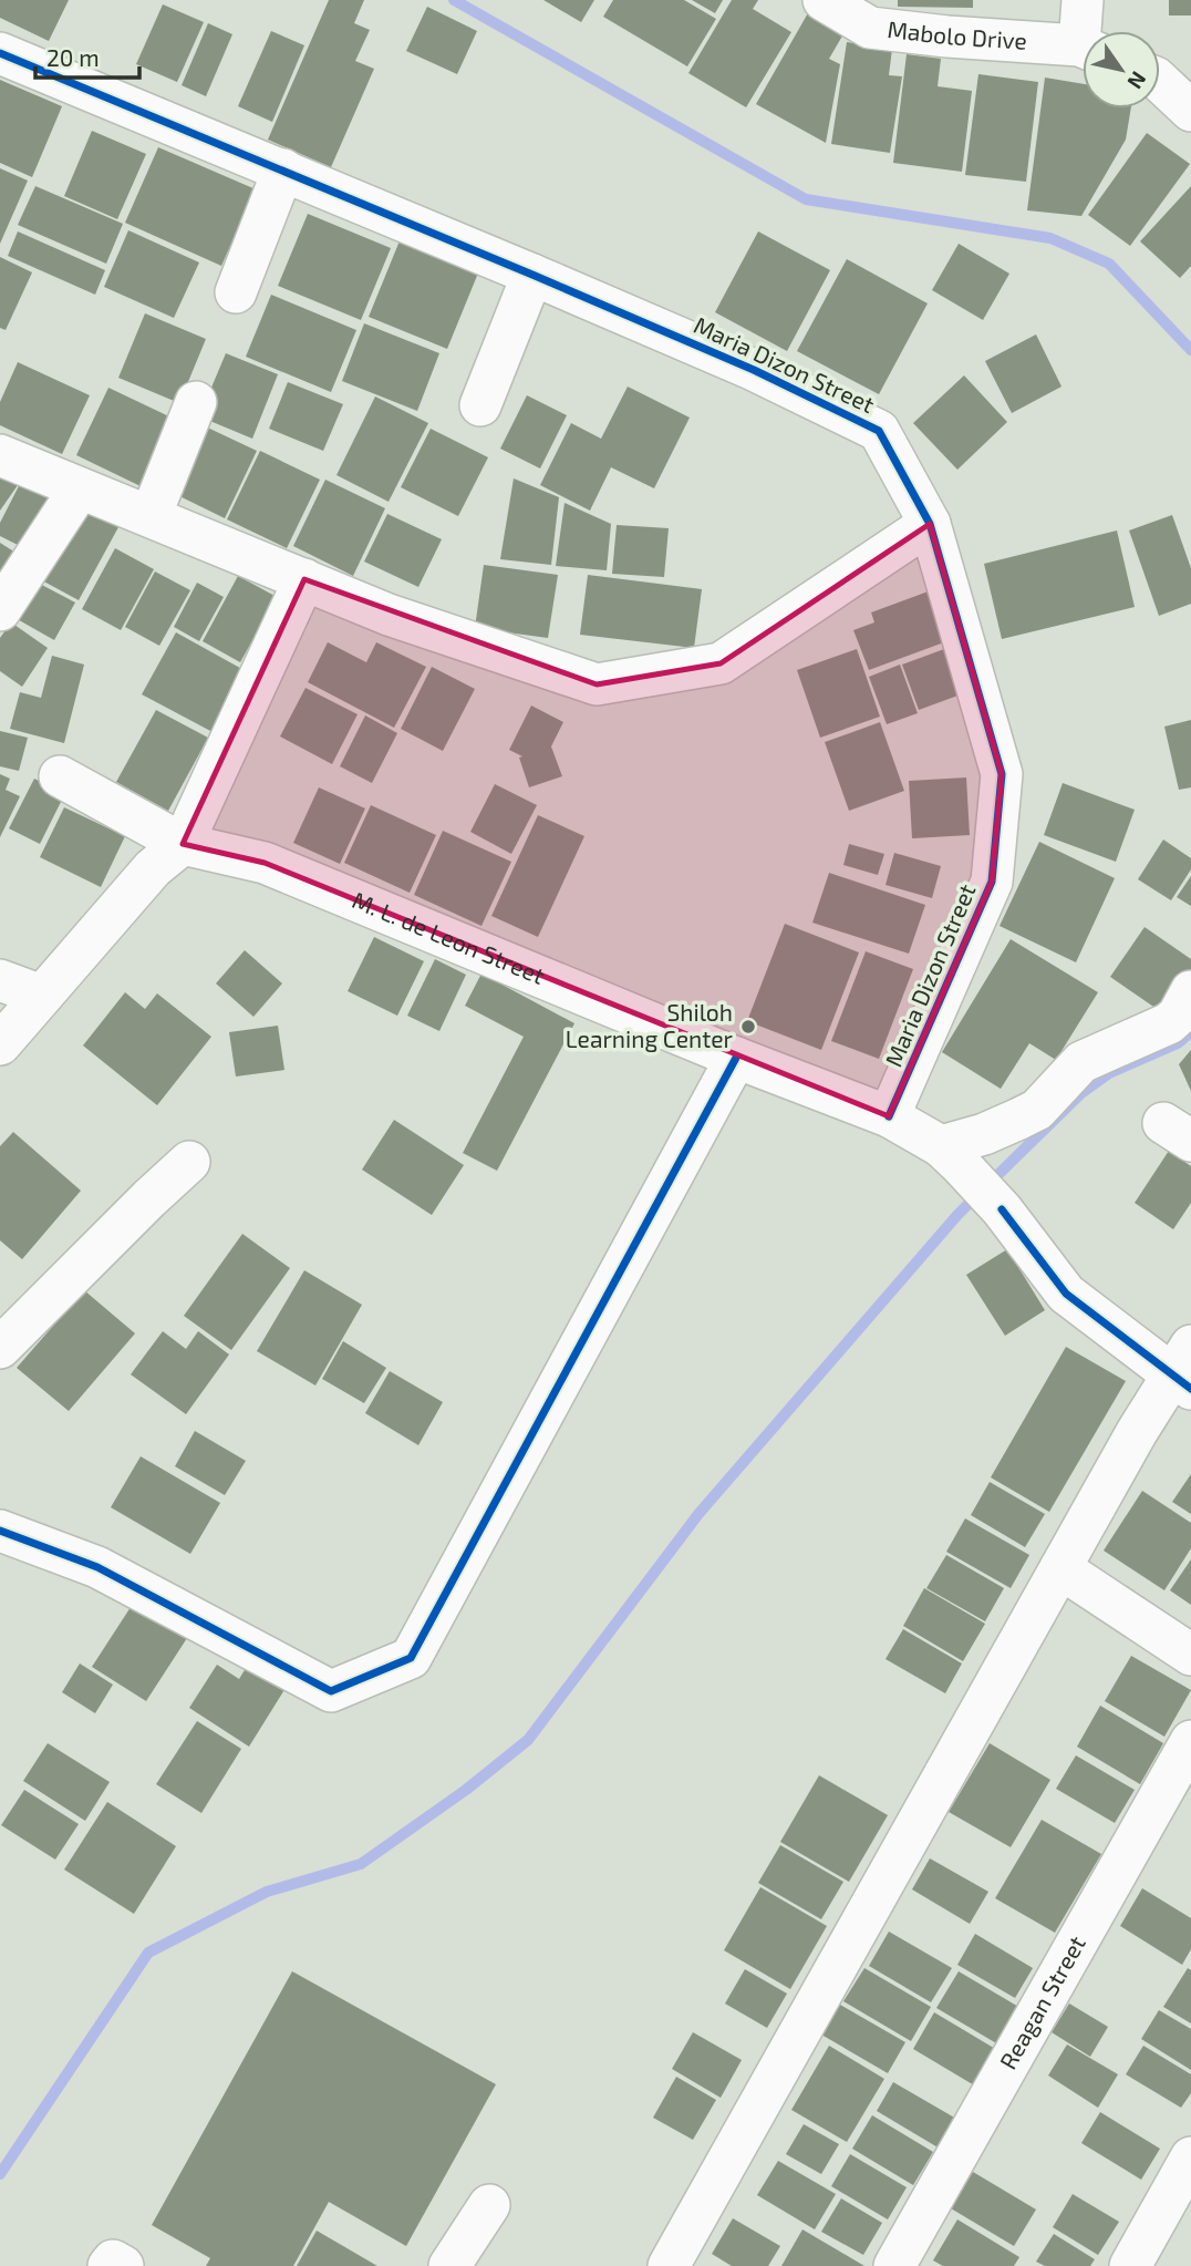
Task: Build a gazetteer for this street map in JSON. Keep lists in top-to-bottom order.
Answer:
{
  "streets": {
    "street": [
      "Mabolo Drive",
      "Maria Dizon Street",
      "M. L. de Leon Street",
      "Reagan Street"
    ]
  },
  "crossings": [
    ["Maria Dizon Street", "M. L. de Leon Street"]
  ],
  "places": ["Shiloh Learning Center"],
  "scale_bar": "20 m",
  "north": "bottom right"
}
